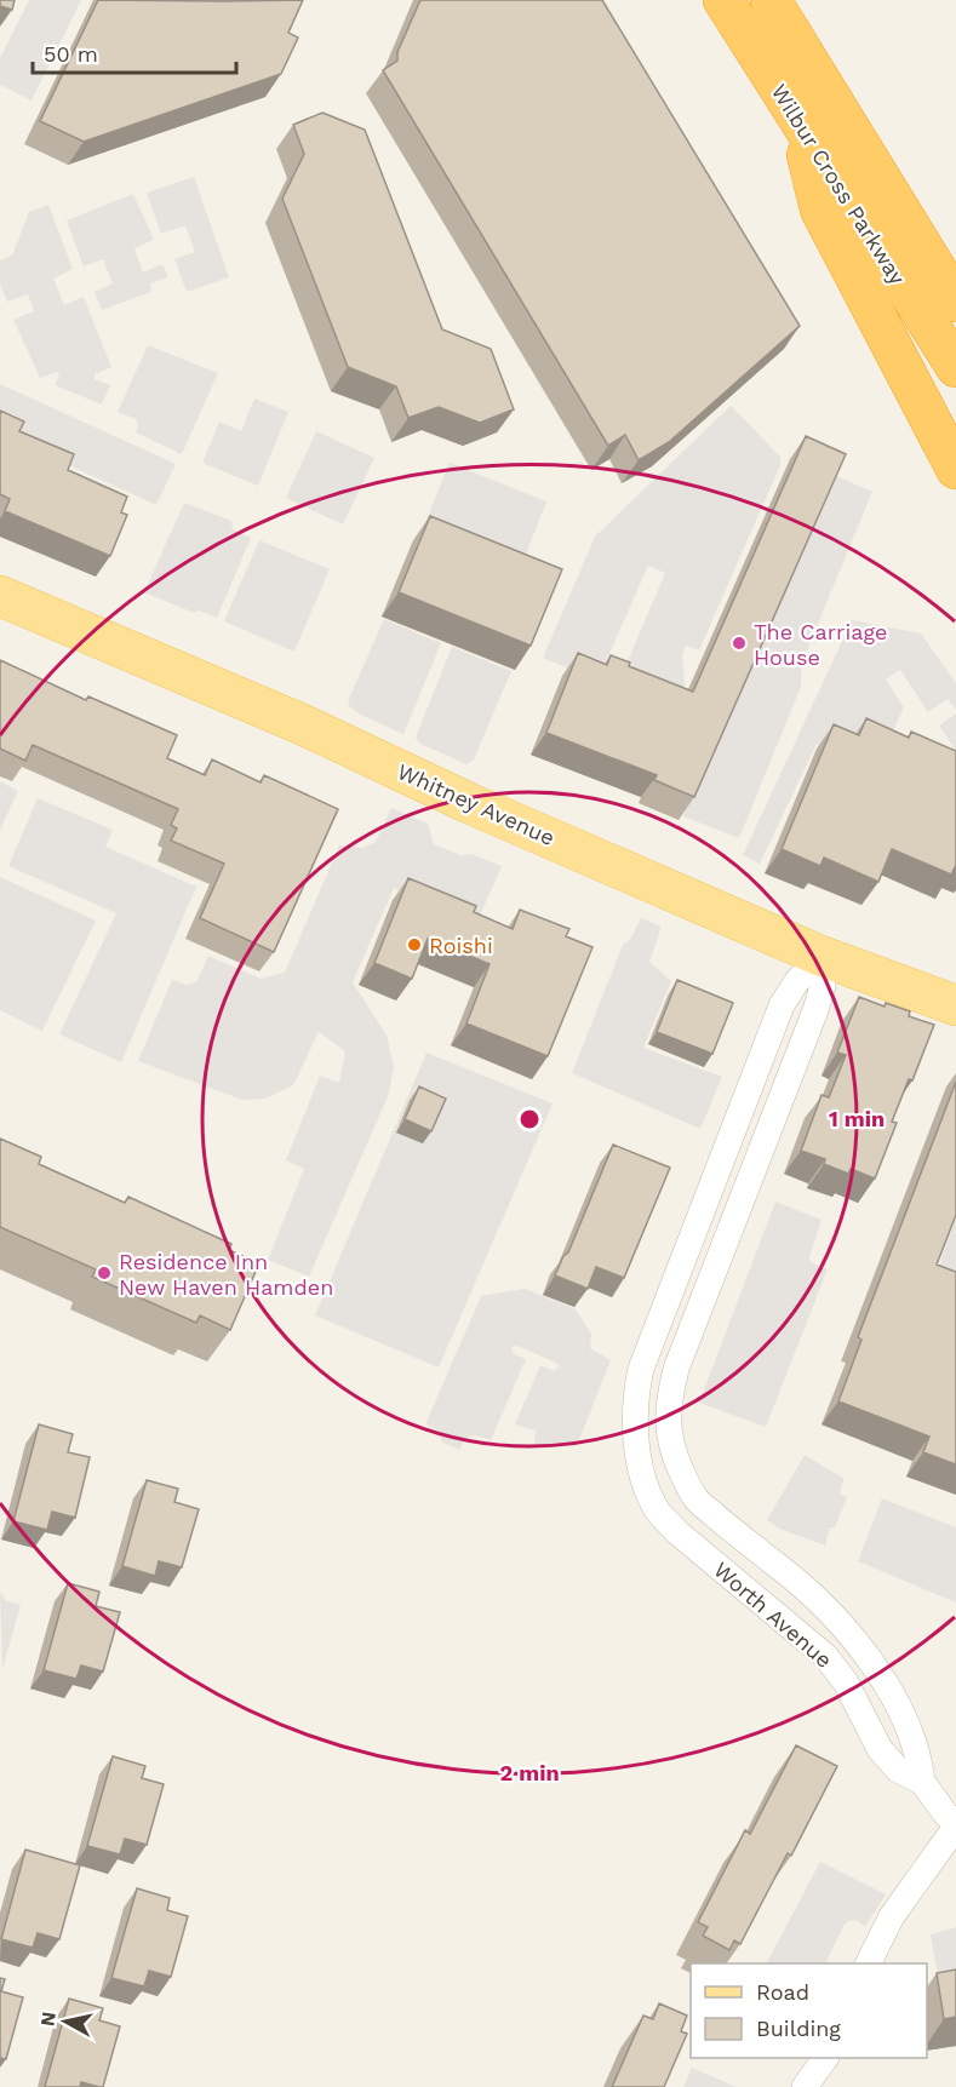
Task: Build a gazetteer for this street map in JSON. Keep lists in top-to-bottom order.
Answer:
{
  "streets": {
    "highway": ["Wilbur Cross Parkway"],
    "main road": ["Whitney Avenue"],
    "street": ["Worth Avenue"]
  },
  "crossings": [
    ["Whitney Avenue", "Worth Avenue"]
  ],
  "places": ["The Carriage House", "Roishi", "Residence Inn New Haven Hamden"],
  "legend": ["Road", "Building"],
  "scale_bar": "50 m",
  "north": "left",
  "rings": ["1 min", "2 min"]
}
